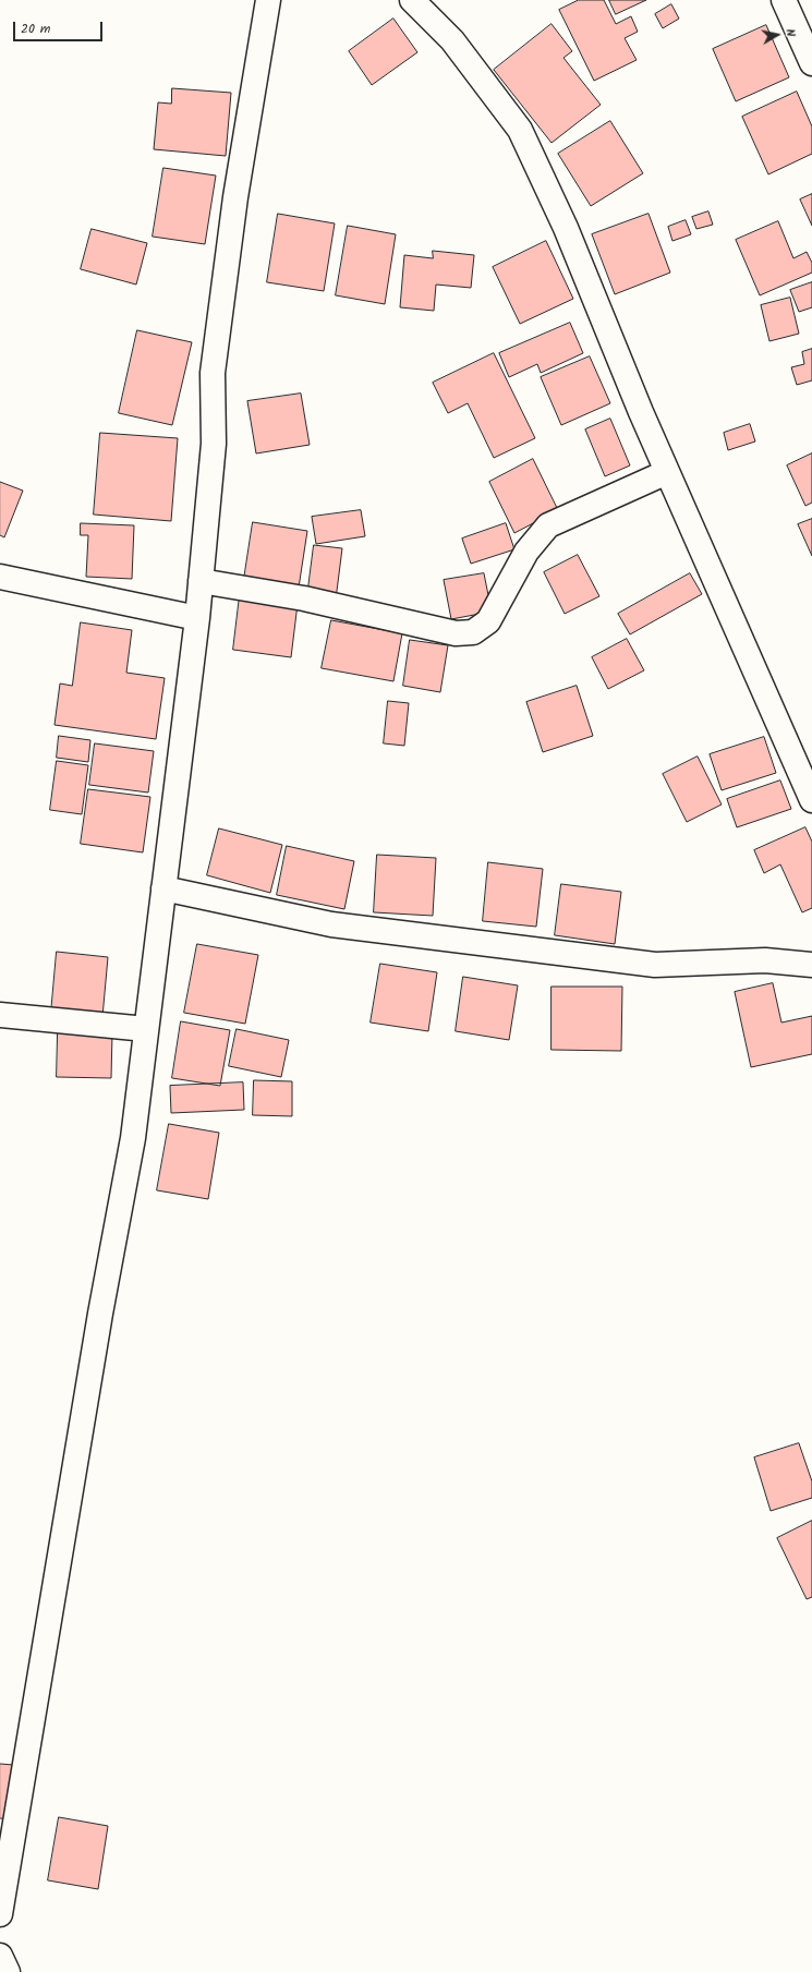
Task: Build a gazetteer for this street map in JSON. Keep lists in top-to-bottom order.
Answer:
{
  "scale_bar": "20 m",
  "north": "right"
}
